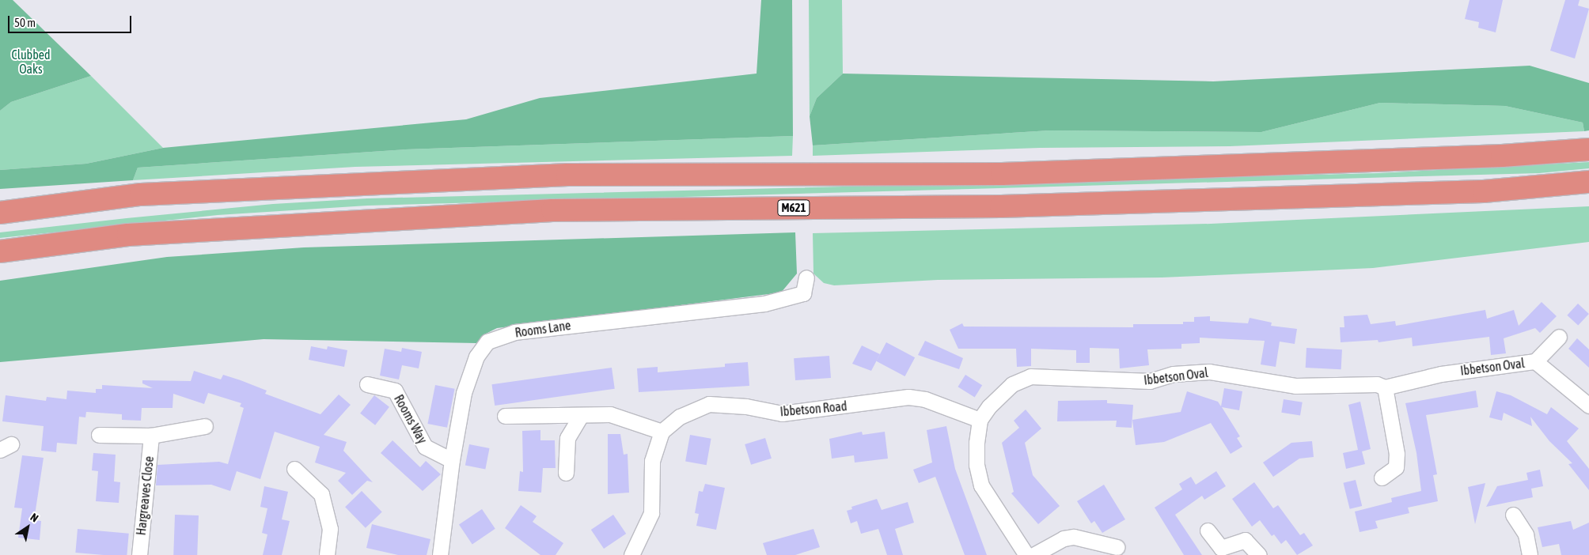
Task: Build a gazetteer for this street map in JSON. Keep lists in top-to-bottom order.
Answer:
{
  "streets": {
    "highway": ["M621"],
    "street": [
      "Rooms Lane",
      "Ibbetson Oval",
      "Ibbetson Road",
      "Rooms Way",
      "Hargreaves Close"
    ]
  },
  "crossings": [
    ["Rooms Lane", "Rooms Way"],
    ["Ibbetson Oval", "Ibbetson Road"]
  ],
  "parks": ["Clubbed Oaks"],
  "scale_bar": "50 m",
  "north": "top right"
}
